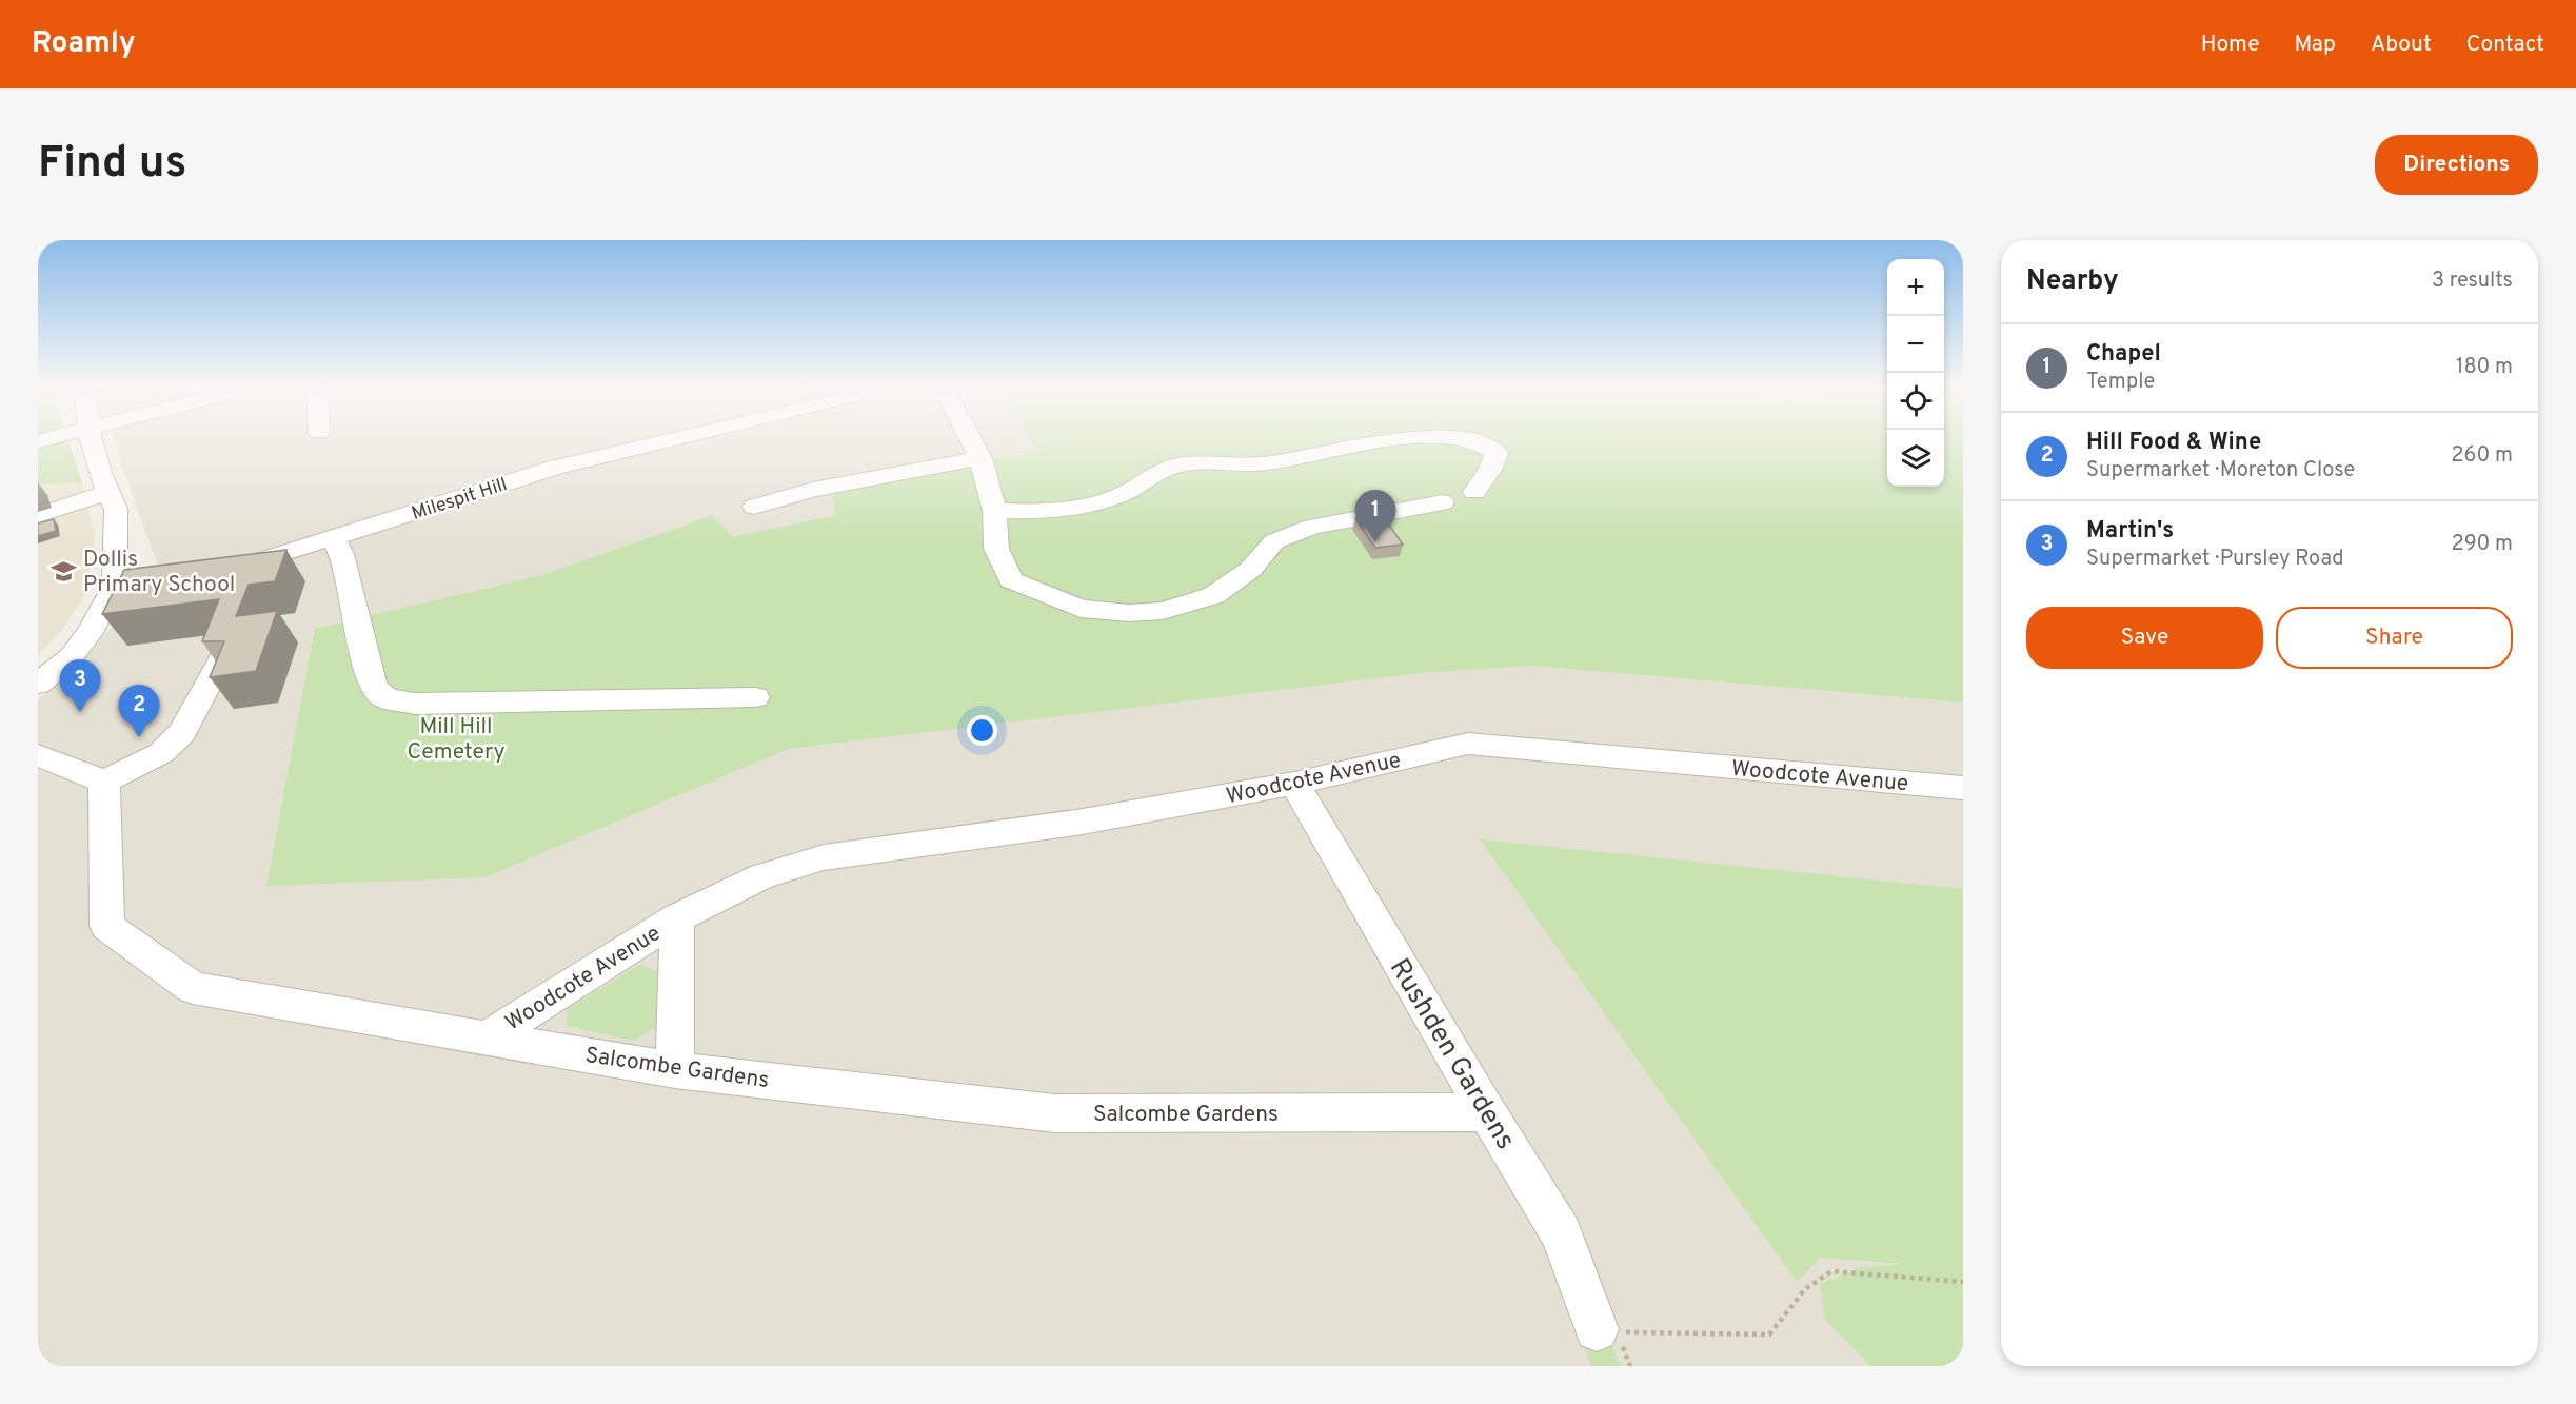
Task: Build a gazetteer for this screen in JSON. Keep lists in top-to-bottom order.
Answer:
{
  "streets": {
    "street": [
      "Milespit Hill",
      "Woodcote Avenue",
      "Rushden Gardens",
      "Salcombe Gardens"
    ]
  },
  "crossings": [
    ["Woodcote Avenue", "Rushden Gardens"],
    ["Woodcote Avenue", "Salcombe Gardens"],
    ["Rushden Gardens", "Salcombe Gardens"]
  ],
  "parks": ["Mill Hill Cemetery"],
  "places": {
    "school or university": ["Dollis Primary School"]
  },
  "page": {
    "header": "Roamly",
    "nav": [
      "Home",
      "Map",
      "About",
      "Contact"
    ],
    "buttons": [
      "Directions",
      ["Save", "Share"]
    ],
    "title": "Find us",
    "heading": ["Nearby", "3 results"],
    "map_buttons": ["+", "−"],
    "list": [
      {
        "mark": "1",
        "name": "Chapel",
        "note": "Temple",
        "value": "180 m"
      },
      {
        "mark": "2",
        "name": "Hill Food & Wine",
        "note": "Supermarket · Moreton Close",
        "value": "260 m"
      },
      {
        "mark": "3",
        "name": "Martin's",
        "note": "Supermarket · Pursley Road",
        "value": "290 m"
      }
    ],
    "pins": ["1", "3", "2"]
  }
}
